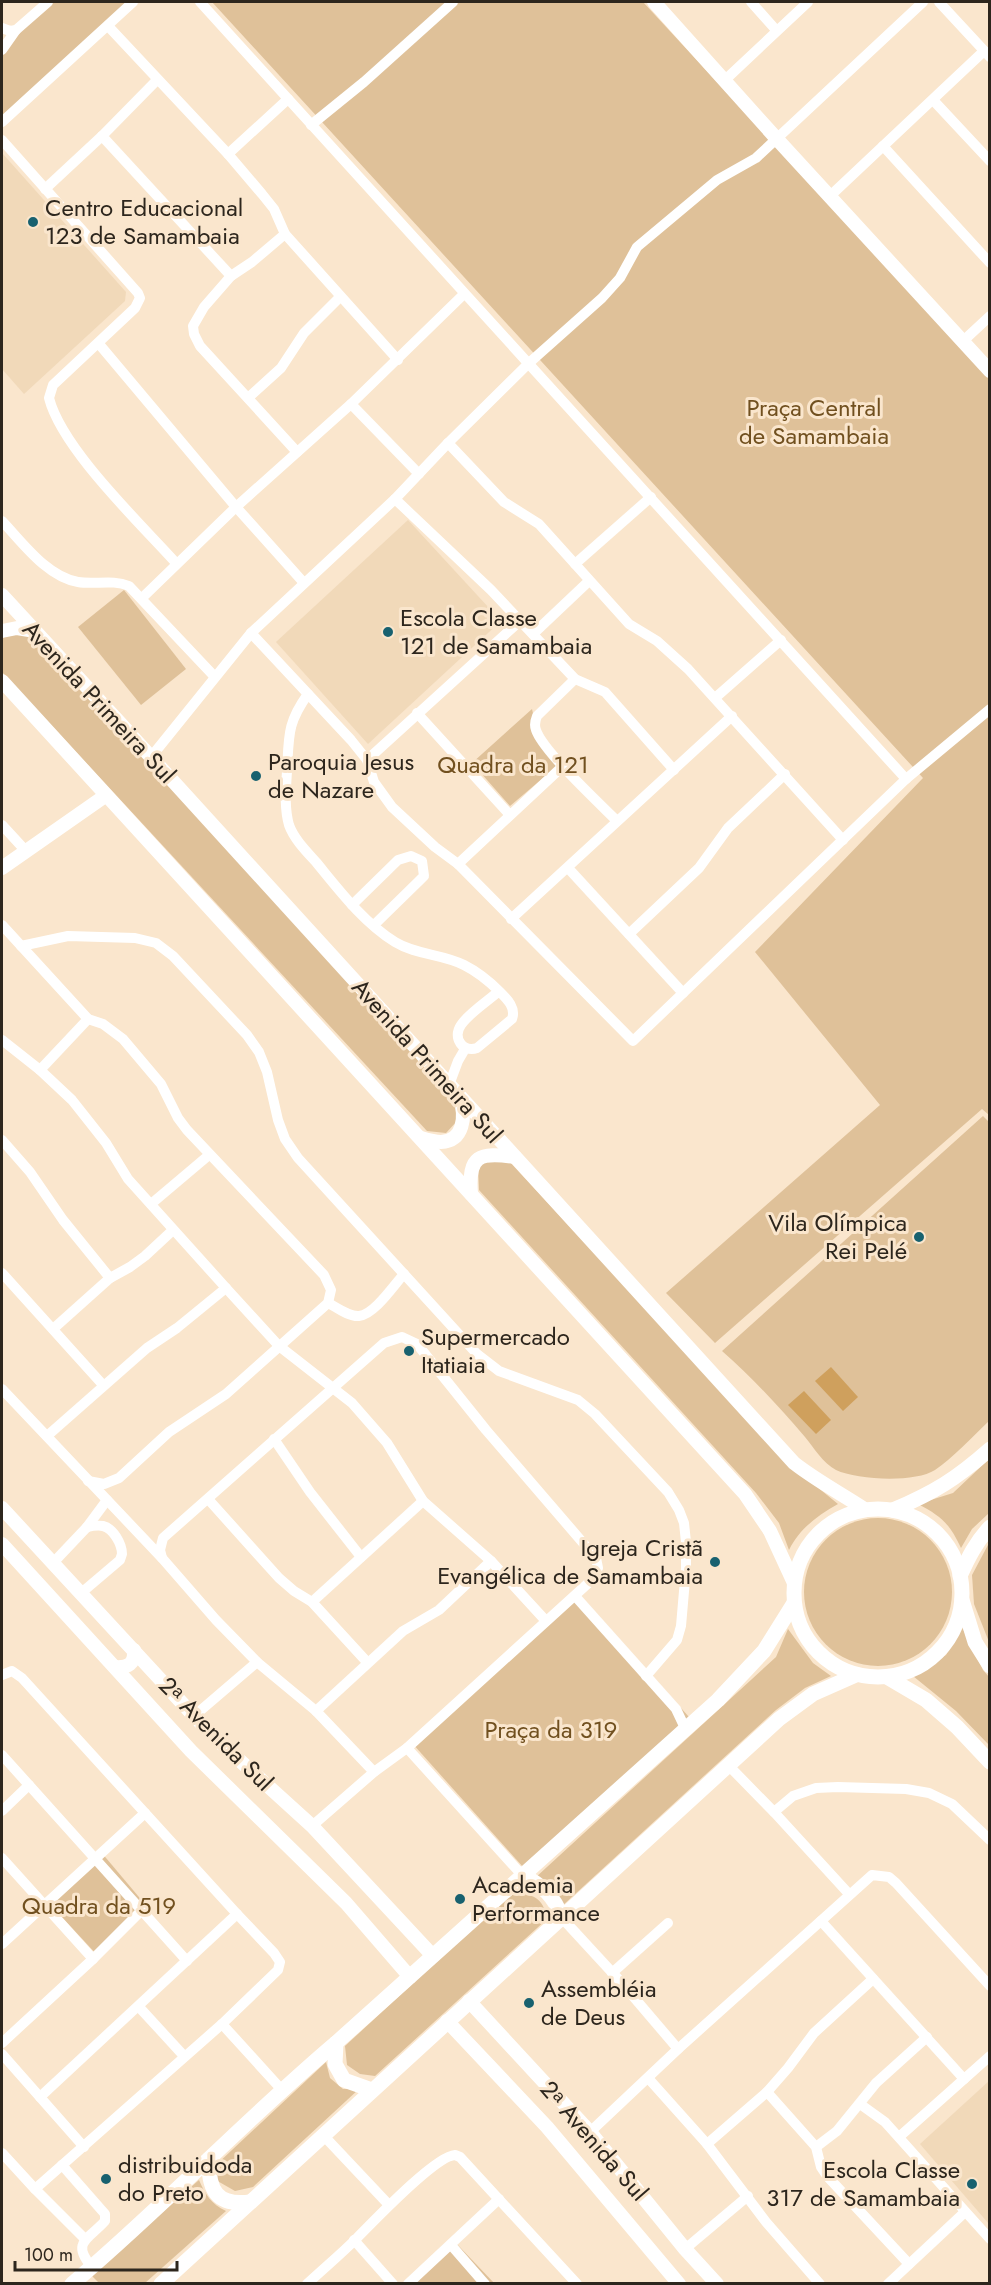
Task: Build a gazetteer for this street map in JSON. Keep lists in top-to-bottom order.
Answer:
{
  "streets": {
    "street": ["Avenida Primeira Sul", "2ᵃ Avenida Sul"]
  },
  "parks": [
    "Praça Central de Samambaia",
    "Quadra da 121",
    "Praça da 319",
    "Quadra da 519"
  ],
  "places": [
    "Centro Educacional 123 de Samambaia",
    "Escola Classe 121 de Samambaia",
    "Paroquia Jesus de Nazare",
    "Vila Olímpica Rei Pelé",
    "Supermercado Itatiaia",
    "Igreja Cristã Evangélica de Samambaia",
    "Academia Performance",
    "Assembléia de Deus",
    "distribuidoda do Preto",
    "Escola Classe 317 de Samambaia"
  ],
  "scale_bar": "100 m"
}
